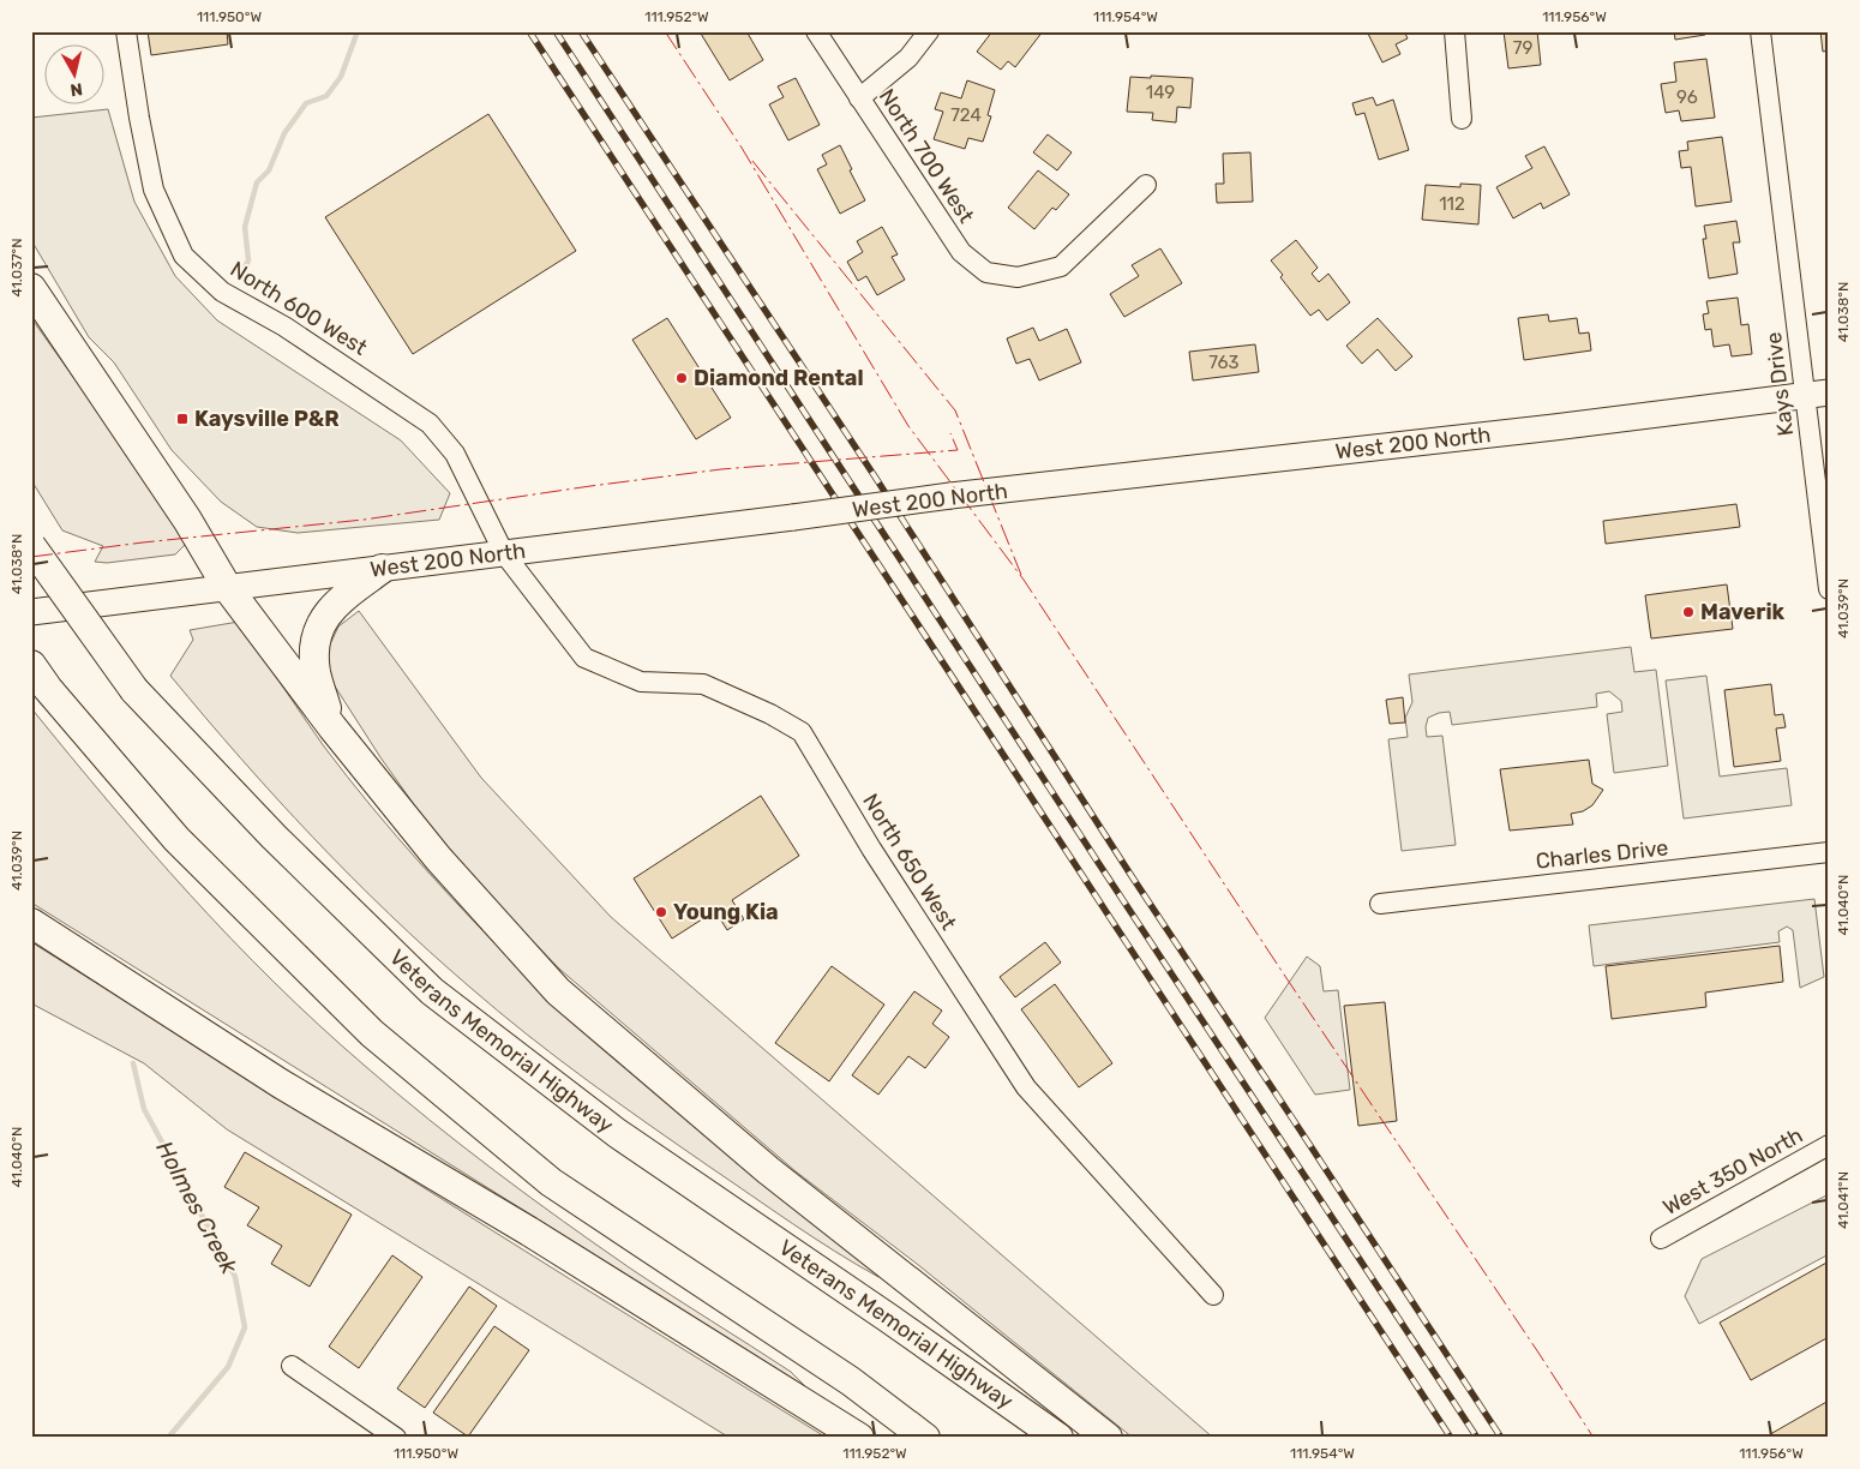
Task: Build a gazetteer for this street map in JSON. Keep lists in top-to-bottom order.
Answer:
{
  "streets": {
    "highway": ["Veterans Memorial Highway"],
    "main road": ["West 200 North"],
    "street": [
      "North 700 West",
      "North 600 West",
      "Kays Drive",
      "Charles Drive",
      "North 650 West",
      "West 350 North"
    ]
  },
  "crossings": [
    ["North 600 West", "West 200 North"],
    ["North 600 West", "North 650 West"],
    ["Kays Drive", "West 200 North"],
    ["West 200 North", "North 650 West"]
  ],
  "water": ["Holmes Creek"],
  "places": {
    "other": ["Diamond Rental", "Maverik", "Young Kia"],
    "transit": ["Kaysville P&R"]
  },
  "house_numbers": [
    "79",
    "149",
    "96",
    "724",
    "112",
    "763"
  ],
  "north": "bottom",
  "coordinates": [
    "111.950°W",
    "111.952°W",
    "111.954°W",
    "111.956°W",
    "41.037°N",
    "41.038°N",
    "41.039°N",
    "41.040°N",
    "41.041°N"
  ]
}
